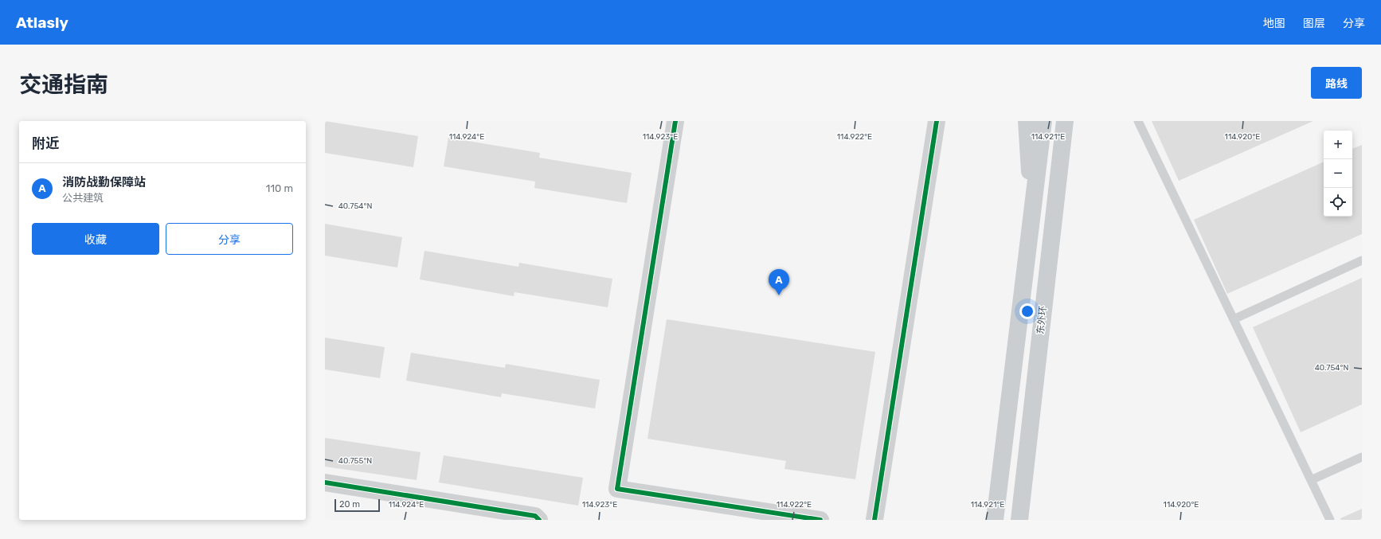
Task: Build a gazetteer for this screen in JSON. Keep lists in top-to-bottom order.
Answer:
{
  "streets": {
    "main road": ["东外环"]
  },
  "scale_bar": "20 m",
  "page": {
    "header": "Atlasly",
    "nav": ["地图", "图层", "分享"],
    "title": "交通指南",
    "buttons": [
      "路线",
      ["收藏", "分享"]
    ],
    "heading": "附近",
    "map_buttons": ["+", "−"],
    "list": [
      {
        "mark": "A",
        "name": "消防战勤保障站",
        "note": "公共建筑",
        "value": "110 m"
      }
    ],
    "pins": "A",
    "scale": "20 m"
  },
  "coordinates": [
    "114.924°E",
    "114.923°E",
    "114.922°E",
    "114.921°E",
    "114.920°E",
    "40.754°N",
    "40.755°N"
  ]
}
